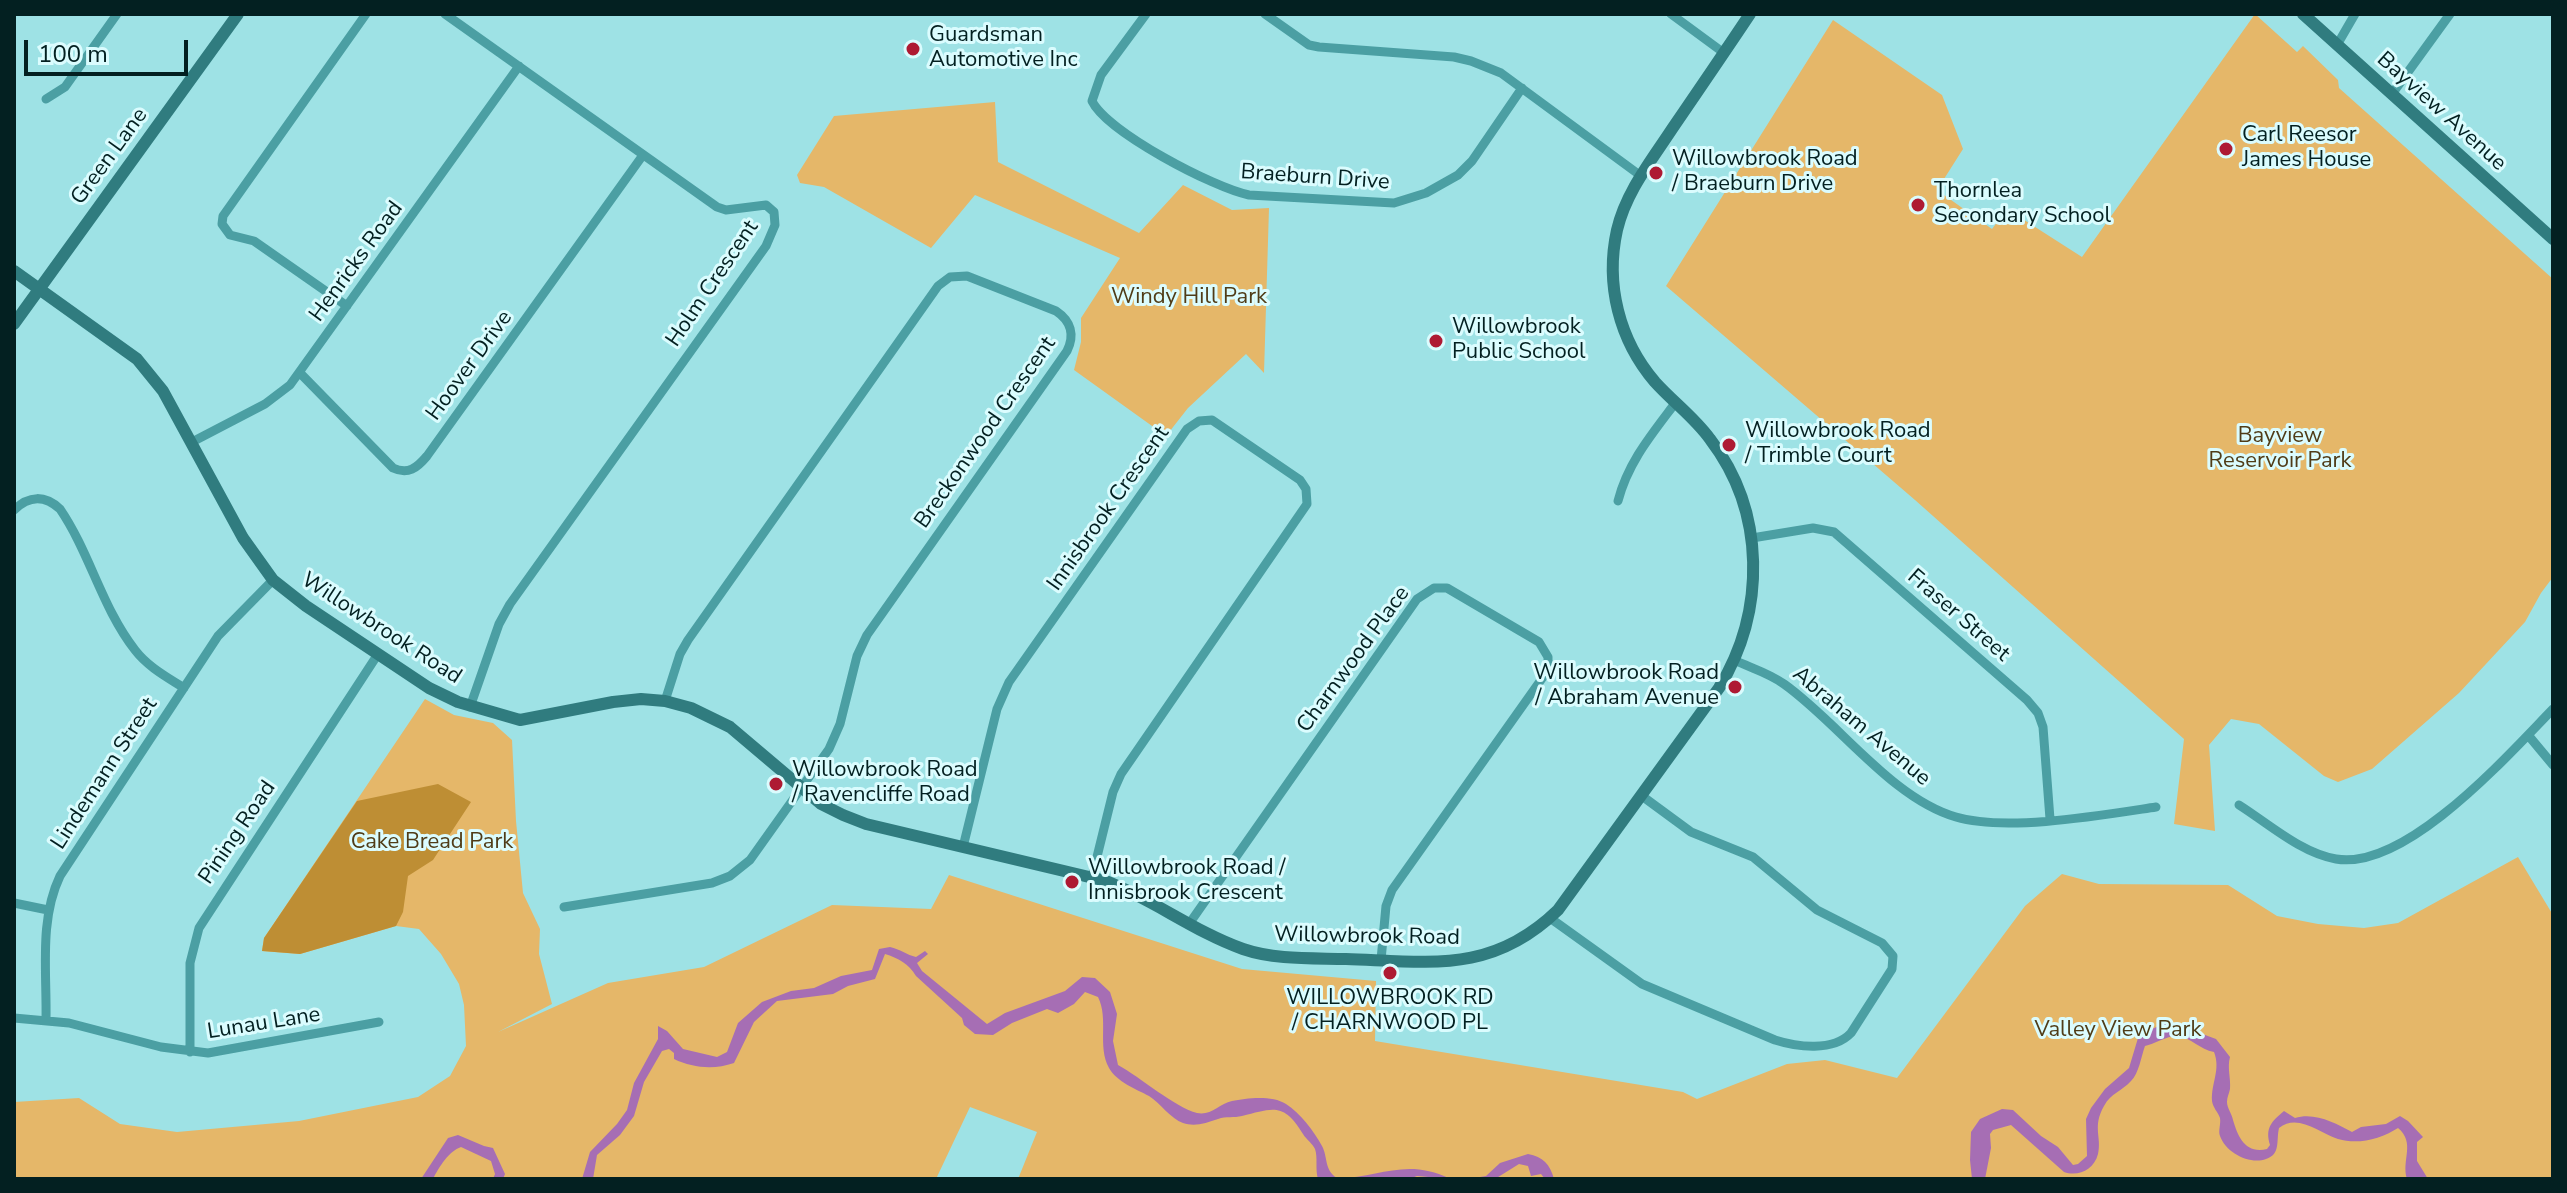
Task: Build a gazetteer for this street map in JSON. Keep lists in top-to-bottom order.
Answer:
{
  "streets": {
    "street": [
      "Bayview Avenue",
      "Green Lane",
      "Braeburn Drive",
      "Henricks Road",
      "Holm Crescent",
      "Hoover Drive",
      "Breckonwood Crescent",
      "Innisbrook Crescent",
      "Fraser Street",
      "Willowbrook Road",
      "Charnwood Place",
      "Abraham Avenue",
      "Lindemann Street",
      "Pining Road",
      "Lunau Lane"
    ]
  },
  "crossings": [
    ["Green Lane", "Willowbrook Road"],
    ["Henricks Road", "Holm Crescent"],
    ["Henricks Road", "Hoover Drive"],
    ["Henricks Road", "Willowbrook Road"],
    ["Holm Crescent", "Hoover Drive"],
    ["Holm Crescent", "Willowbrook Road"],
    ["Breckonwood Crescent", "Willowbrook Road"],
    ["Innisbrook Crescent", "Willowbrook Road"],
    ["Fraser Street", "Willowbrook Road"],
    ["Fraser Street", "Abraham Avenue"],
    ["Willowbrook Road", "Charnwood Place"],
    ["Willowbrook Road", "Abraham Avenue"],
    ["Willowbrook Road", "Lindemann Street"],
    ["Willowbrook Road", "Pining Road"],
    ["Lindemann Street", "Lunau Lane"],
    ["Pining Road", "Lunau Lane"]
  ],
  "parks": [
    "Windy Hill Park",
    "Bayview Reservoir Park",
    "Cake Bread Park",
    "Valley View Park"
  ],
  "places": [
    "Guardsman Automotive Inc",
    "Carl Reesor James House",
    "Willowbrook Road / Braeburn Drive",
    "Thornlea Secondary School",
    "Willowbrook Public School",
    "Willowbrook Road / Trimble Court",
    "Willowbrook Road / Abraham Avenue",
    "Willowbrook Road / Ravencliffe Road",
    "Willowbrook Road / Innisbrook Crescent",
    "WILLOWBROOK RD / CHARNWOOD PL"
  ],
  "scale_bar": "100 m"
}
